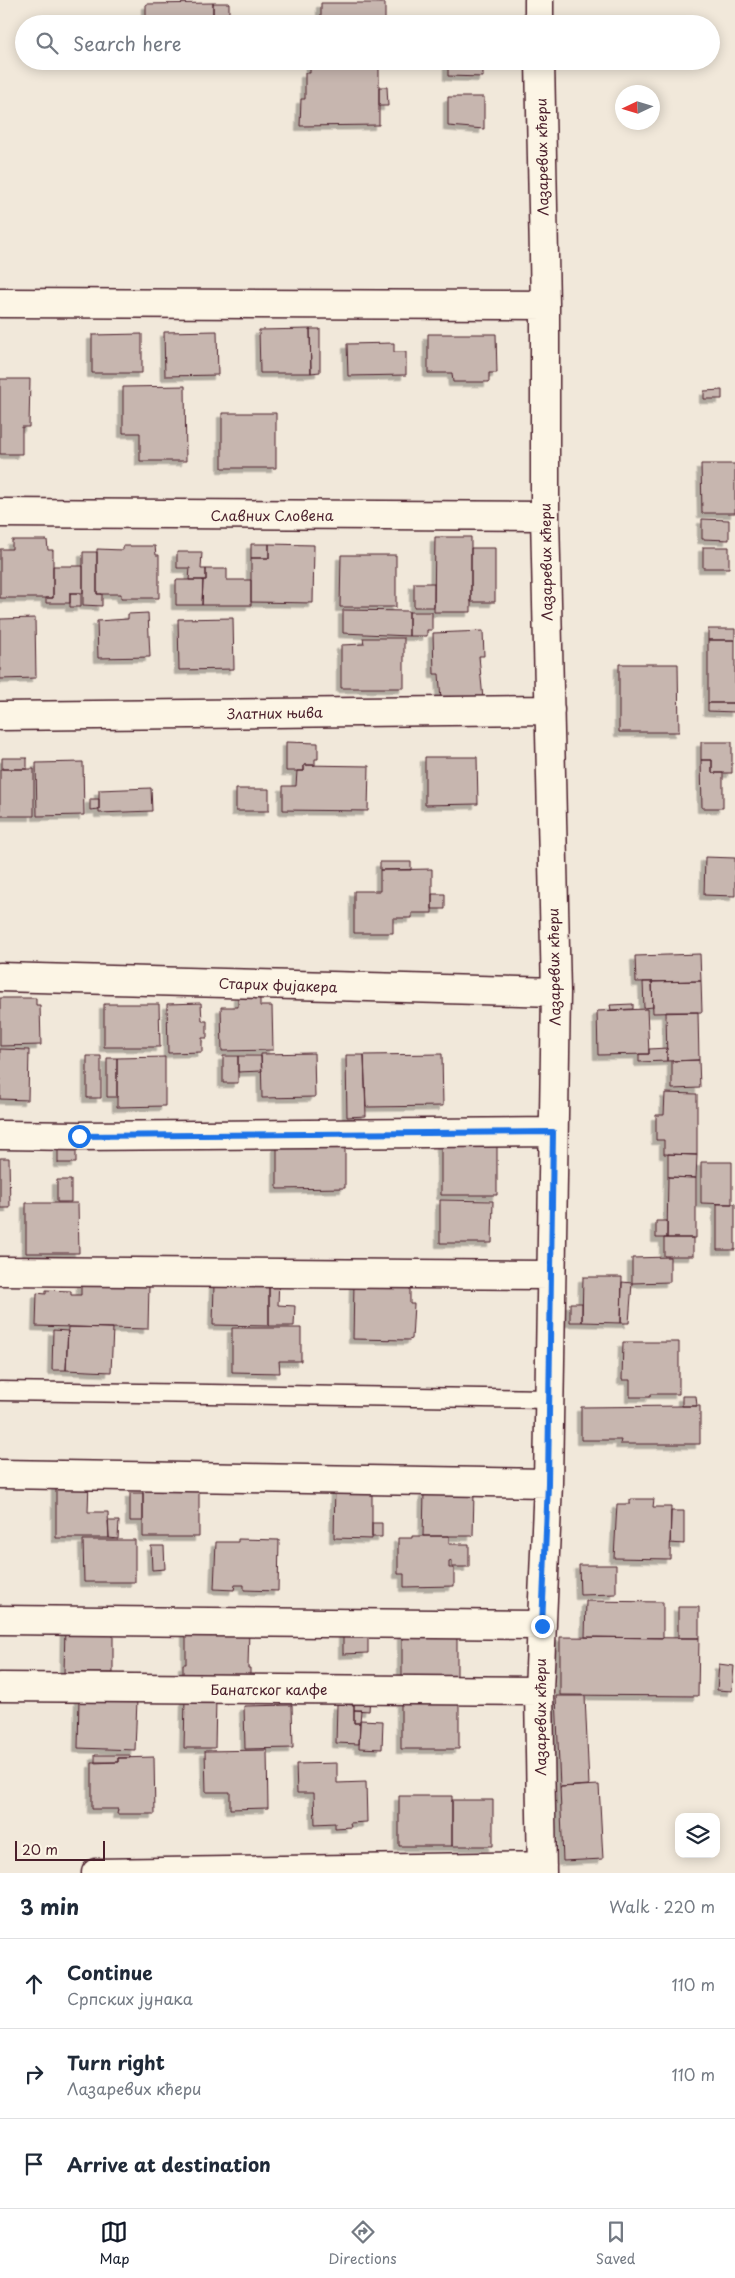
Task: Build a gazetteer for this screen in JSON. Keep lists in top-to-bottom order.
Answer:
{
  "streets": {
    "street": [
      "Лазаревих кћери",
      "Славних Словена",
      "Златних њива",
      "Старих фијакера",
      "Банатског калфе"
    ]
  },
  "crossings": [
    ["Лазаревих кћери", "Славних Словена"],
    ["Лазаревих кћери", "Златних њива"],
    ["Лазаревих кћери", "Старих фијакера"],
    ["Лазаревих кћери", "Банатског калфе"]
  ],
  "scale_bar": "20 m",
  "north": "left",
  "page": {
    "search": "Search here",
    "scale": "20 m",
    "heading": ["3 min", "Walk · 220 m"],
    "list": [
      ["Continue", "Српских јунака", "110 m"],
      ["Turn right", "Лазаревих кћери", "110 m"],
      "Arrive at destination"
    ],
    "nav": ["Map", "Directions", "Saved"]
  }
}
